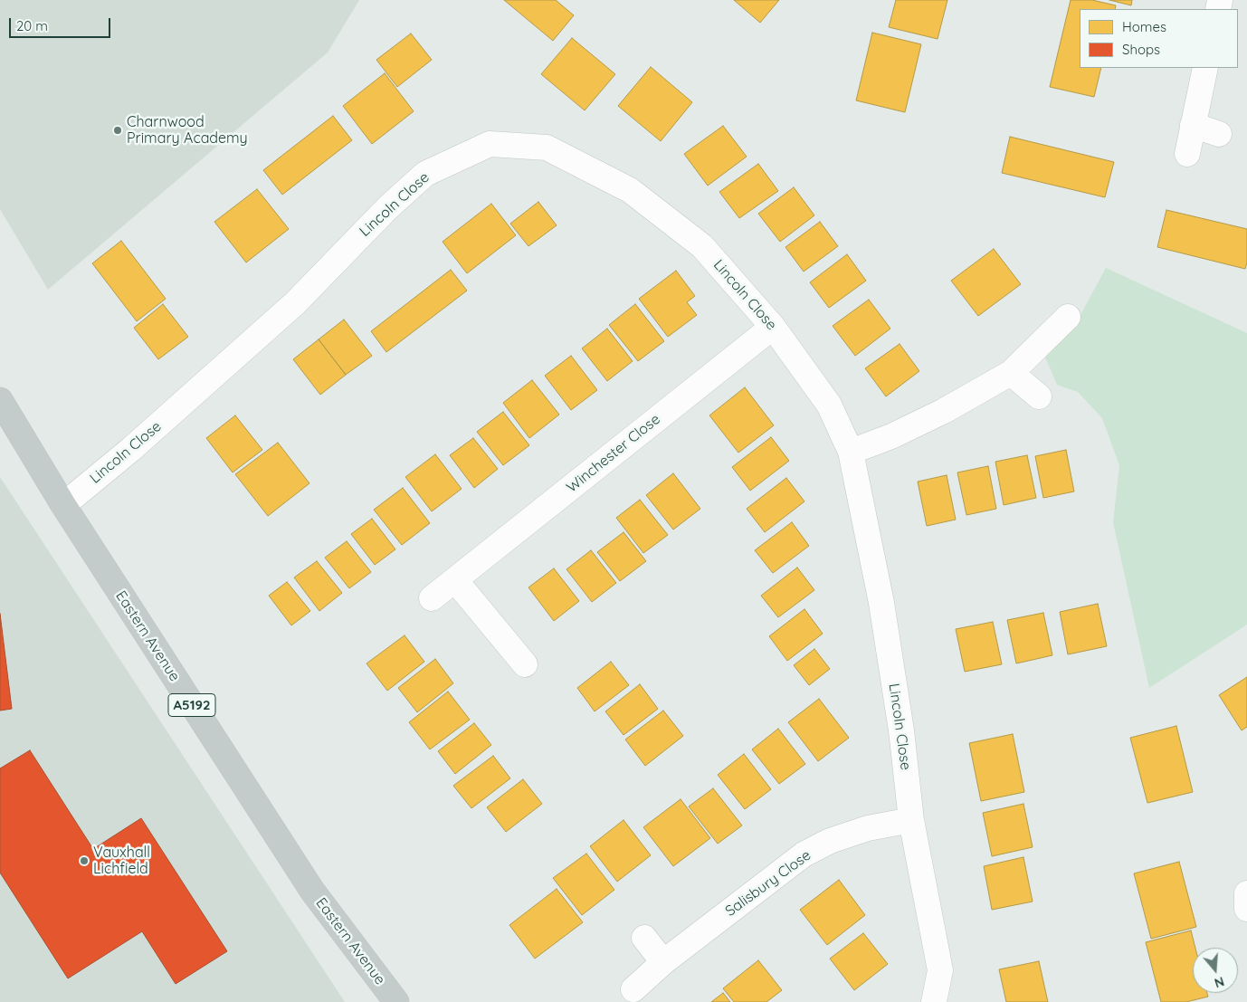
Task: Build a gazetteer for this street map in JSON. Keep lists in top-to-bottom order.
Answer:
{
  "streets": {
    "highway": ["Eastern Avenue", "A5192"],
    "street": ["Lincoln Close", "Winchester Close", "Salisbury Close"]
  },
  "crossings": [
    ["Lincoln Close", "Winchester Close"],
    ["Lincoln Close", "Eastern Avenue"],
    ["Lincoln Close", "Salisbury Close"]
  ],
  "places": ["Charnwood Primary Academy", "Vauxhall Lichfield"],
  "legend": ["Homes", "Shops"],
  "scale_bar": "20 m",
  "north": "bottom"
}
